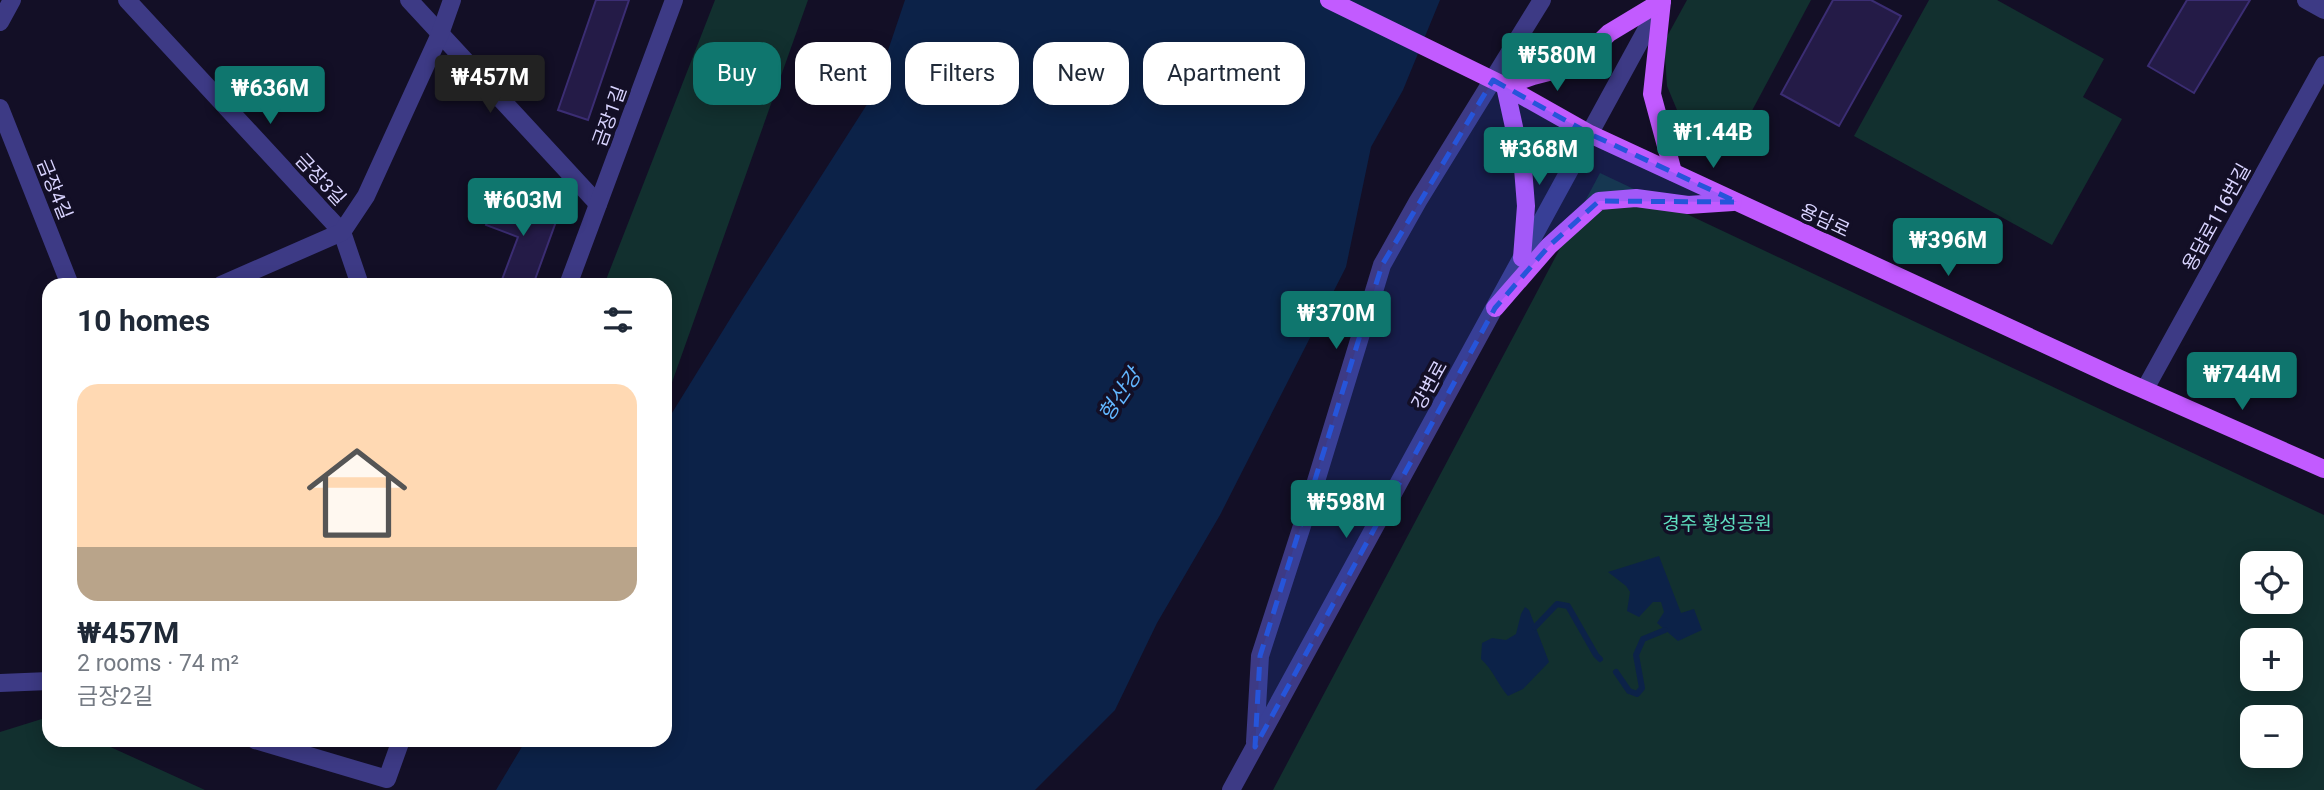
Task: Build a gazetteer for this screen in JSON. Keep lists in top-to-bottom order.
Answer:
{
  "streets": {
    "main road": ["용담로"],
    "street": [
      "금장1길",
      "금장3길",
      "금장4길",
      "용담로116번길",
      "강변로"
    ]
  },
  "crossings": [
    ["용담로116번길", "용담로"],
    ["용담로", "강변로"]
  ],
  "water": ["형산강"],
  "parks": ["경주 황성공원"],
  "page": {
    "price": [
      "₩580M",
      "₩457M",
      "₩636M",
      "₩1.44B",
      "₩368M",
      "₩603M",
      "₩396M",
      "₩370M",
      "₩744M",
      "₩598M"
    ],
    "chip": [
      "Buy",
      "Rent",
      "Filters",
      "New",
      "Apartment"
    ],
    "heading": "10 homes",
    "list": [
      {
        "name": "₩457M",
        "note": "2 rooms · 74 m² · 금장2길"
      }
    ],
    "map_buttons": ["+", "−"]
  }
}
